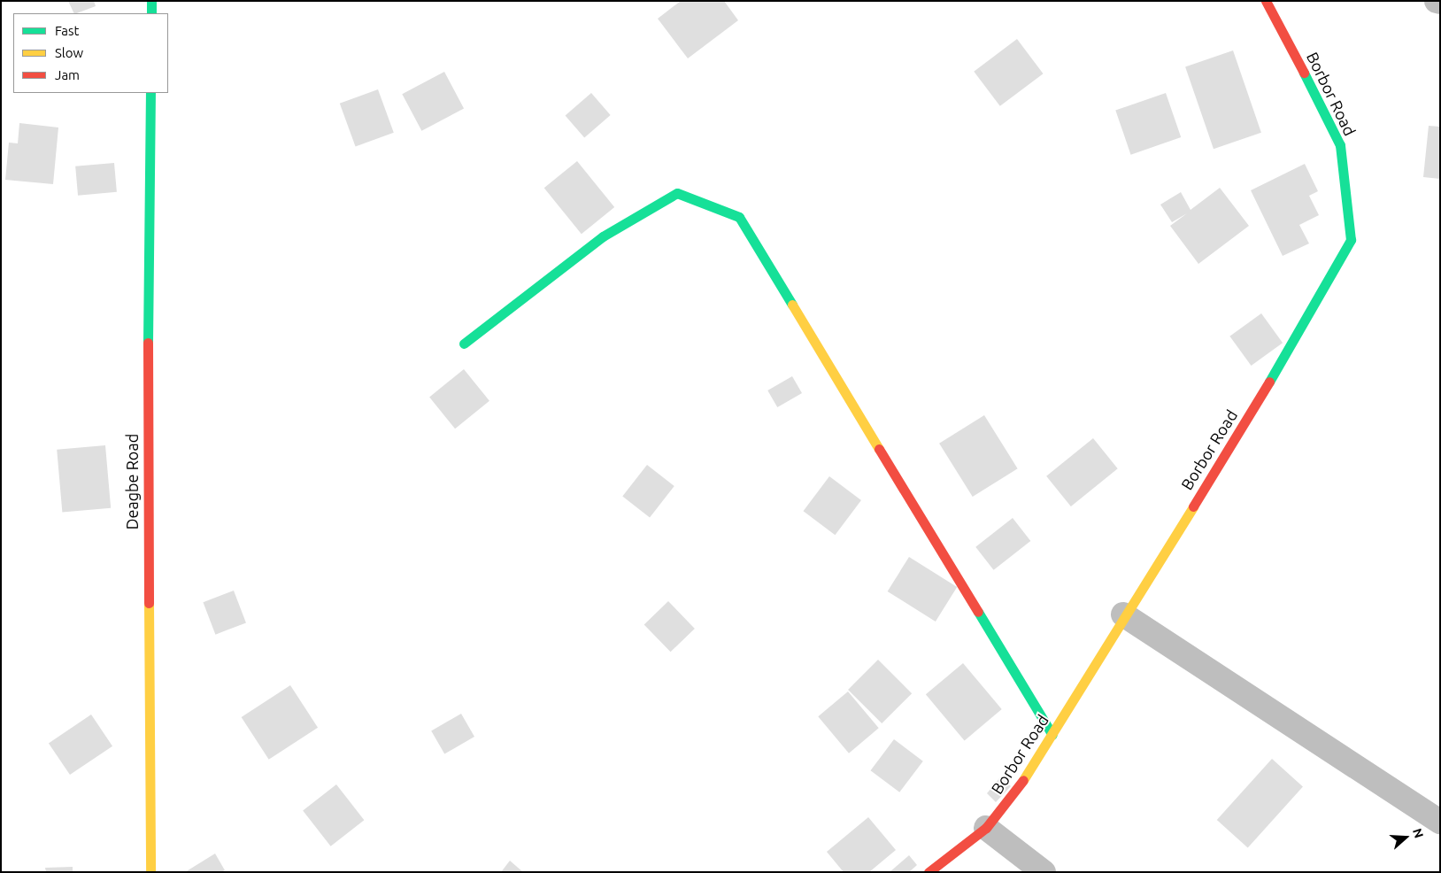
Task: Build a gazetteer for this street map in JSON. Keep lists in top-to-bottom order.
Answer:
{
  "streets": {
    "street": ["Borbor Road", "Deagbe Road"]
  },
  "legend": ["Fast", "Slow", "Jam"],
  "north": "right"
}
